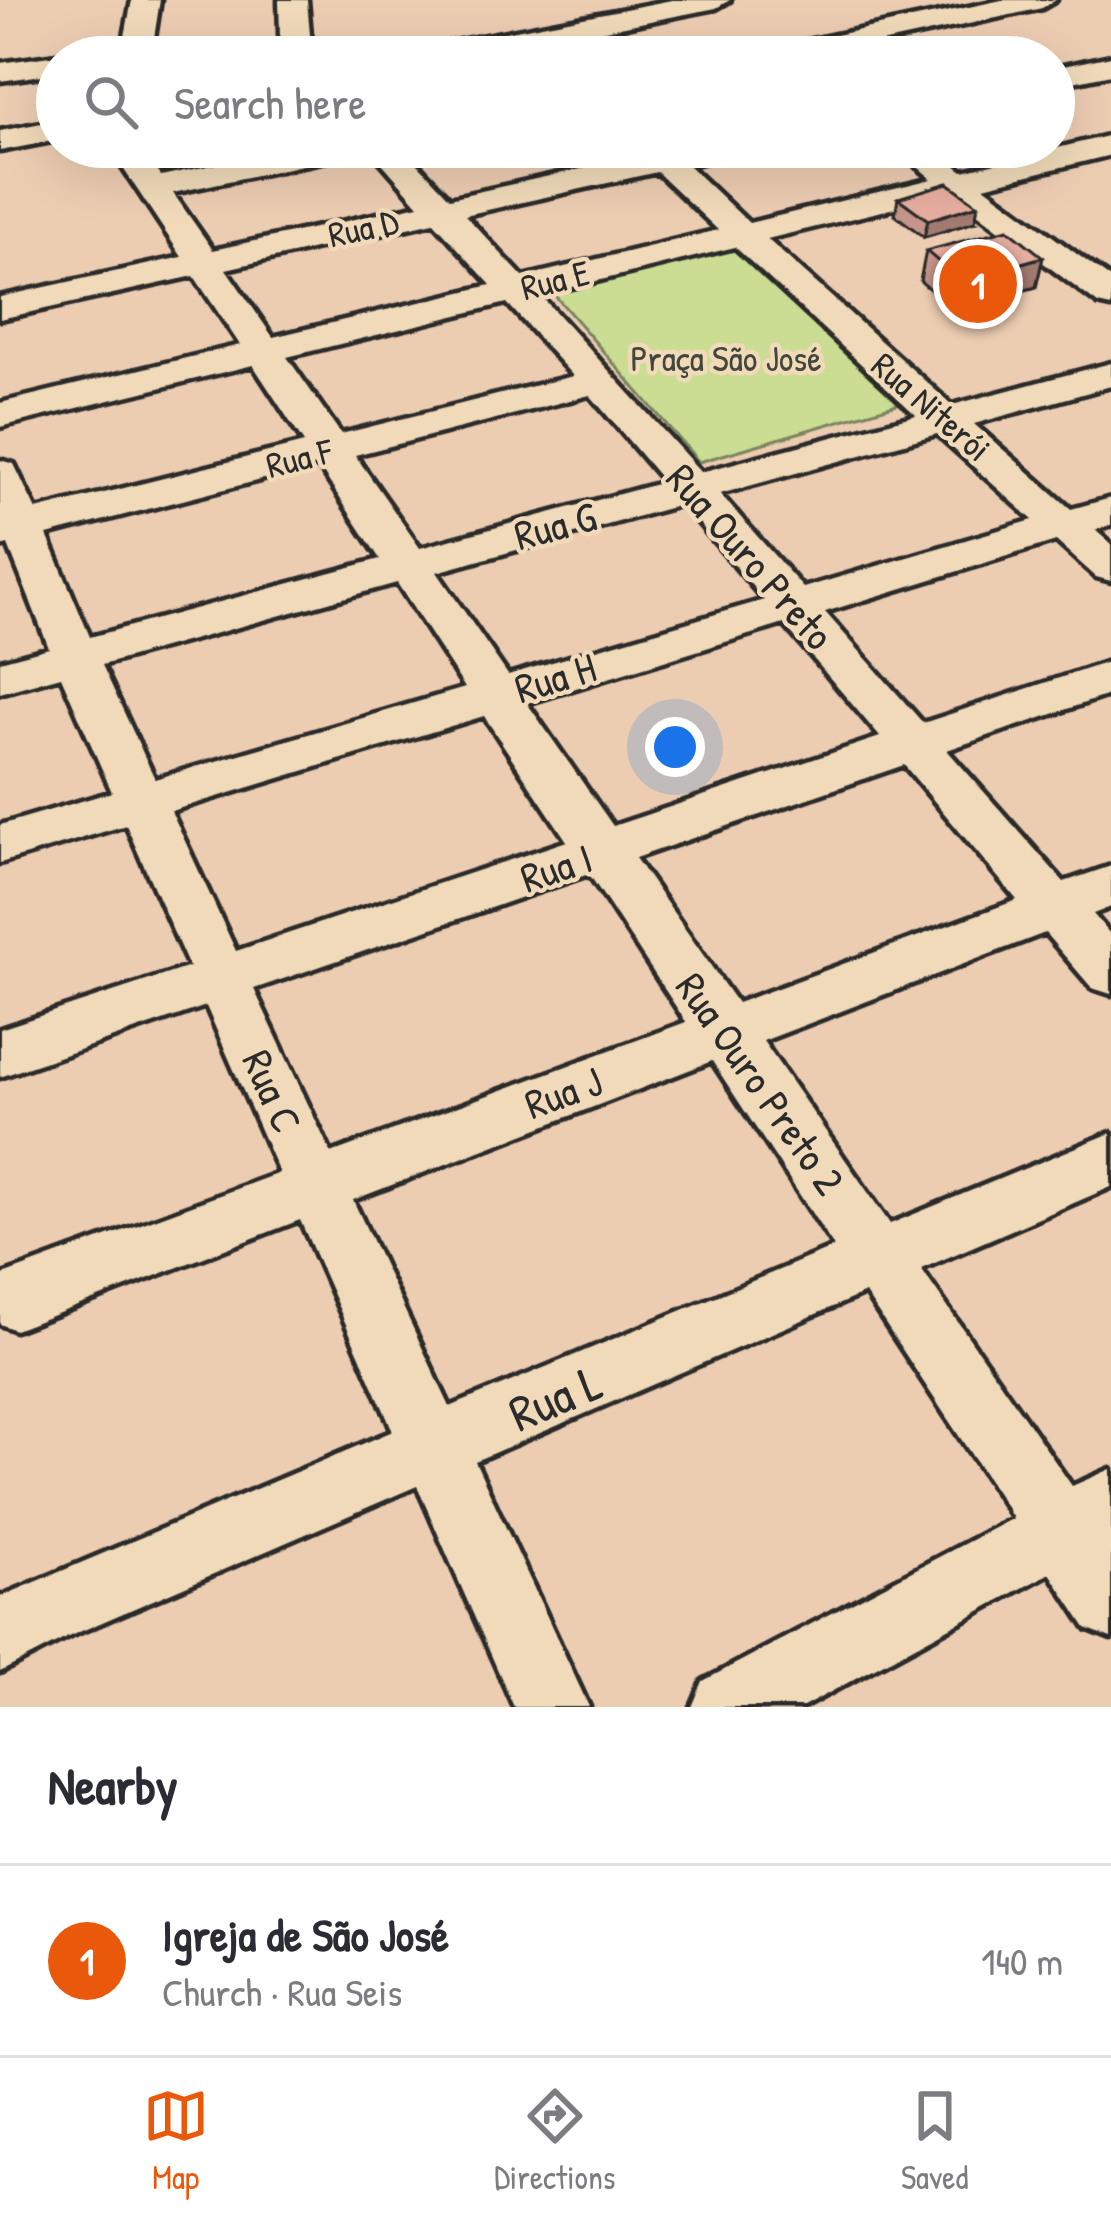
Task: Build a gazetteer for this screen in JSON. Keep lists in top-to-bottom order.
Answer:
{
  "streets": {
    "street": [
      "Rua D",
      "Rua E",
      "Rua Niterói",
      "Rua F",
      "Rua G",
      "Rua Ouro Preto",
      "Rua H",
      "Rua I",
      "Rua Ouro Preto 2",
      "Rua C",
      "Rua J",
      "Rua L"
    ]
  },
  "crossings": [
    ["Rua D", "Rua Ouro Preto"],
    ["Rua E", "Rua Niterói"],
    ["Rua E", "Rua Ouro Preto"],
    ["Rua Niterói", "Rua G"],
    ["Rua Niterói", "Rua H"],
    ["Rua F", "Rua Ouro Preto"],
    ["Rua F", "Rua C"],
    ["Rua G", "Rua Ouro Preto"],
    ["Rua G", "Rua Ouro Preto 2"],
    ["Rua G", "Rua C"],
    ["Rua Ouro Preto", "Rua H"],
    ["Rua Ouro Preto", "Rua I"],
    ["Rua Ouro Preto", "Rua J"],
    ["Rua H", "Rua Ouro Preto 2"],
    ["Rua H", "Rua C"],
    ["Rua I", "Rua Ouro Preto 2"],
    ["Rua I", "Rua C"],
    ["Rua Ouro Preto 2", "Rua J"],
    ["Rua Ouro Preto 2", "Rua L"],
    ["Rua C", "Rua J"],
    ["Rua C", "Rua L"]
  ],
  "parks": ["Praça São José"],
  "page": {
    "search": "Search here",
    "pins": "1",
    "heading": "Nearby",
    "list": [
      {
        "mark": "1",
        "name": "Igreja de São José",
        "note": "Church · Rua Seis",
        "value": "140 m"
      }
    ],
    "nav": ["Map", "Directions", "Saved"]
  }
}
